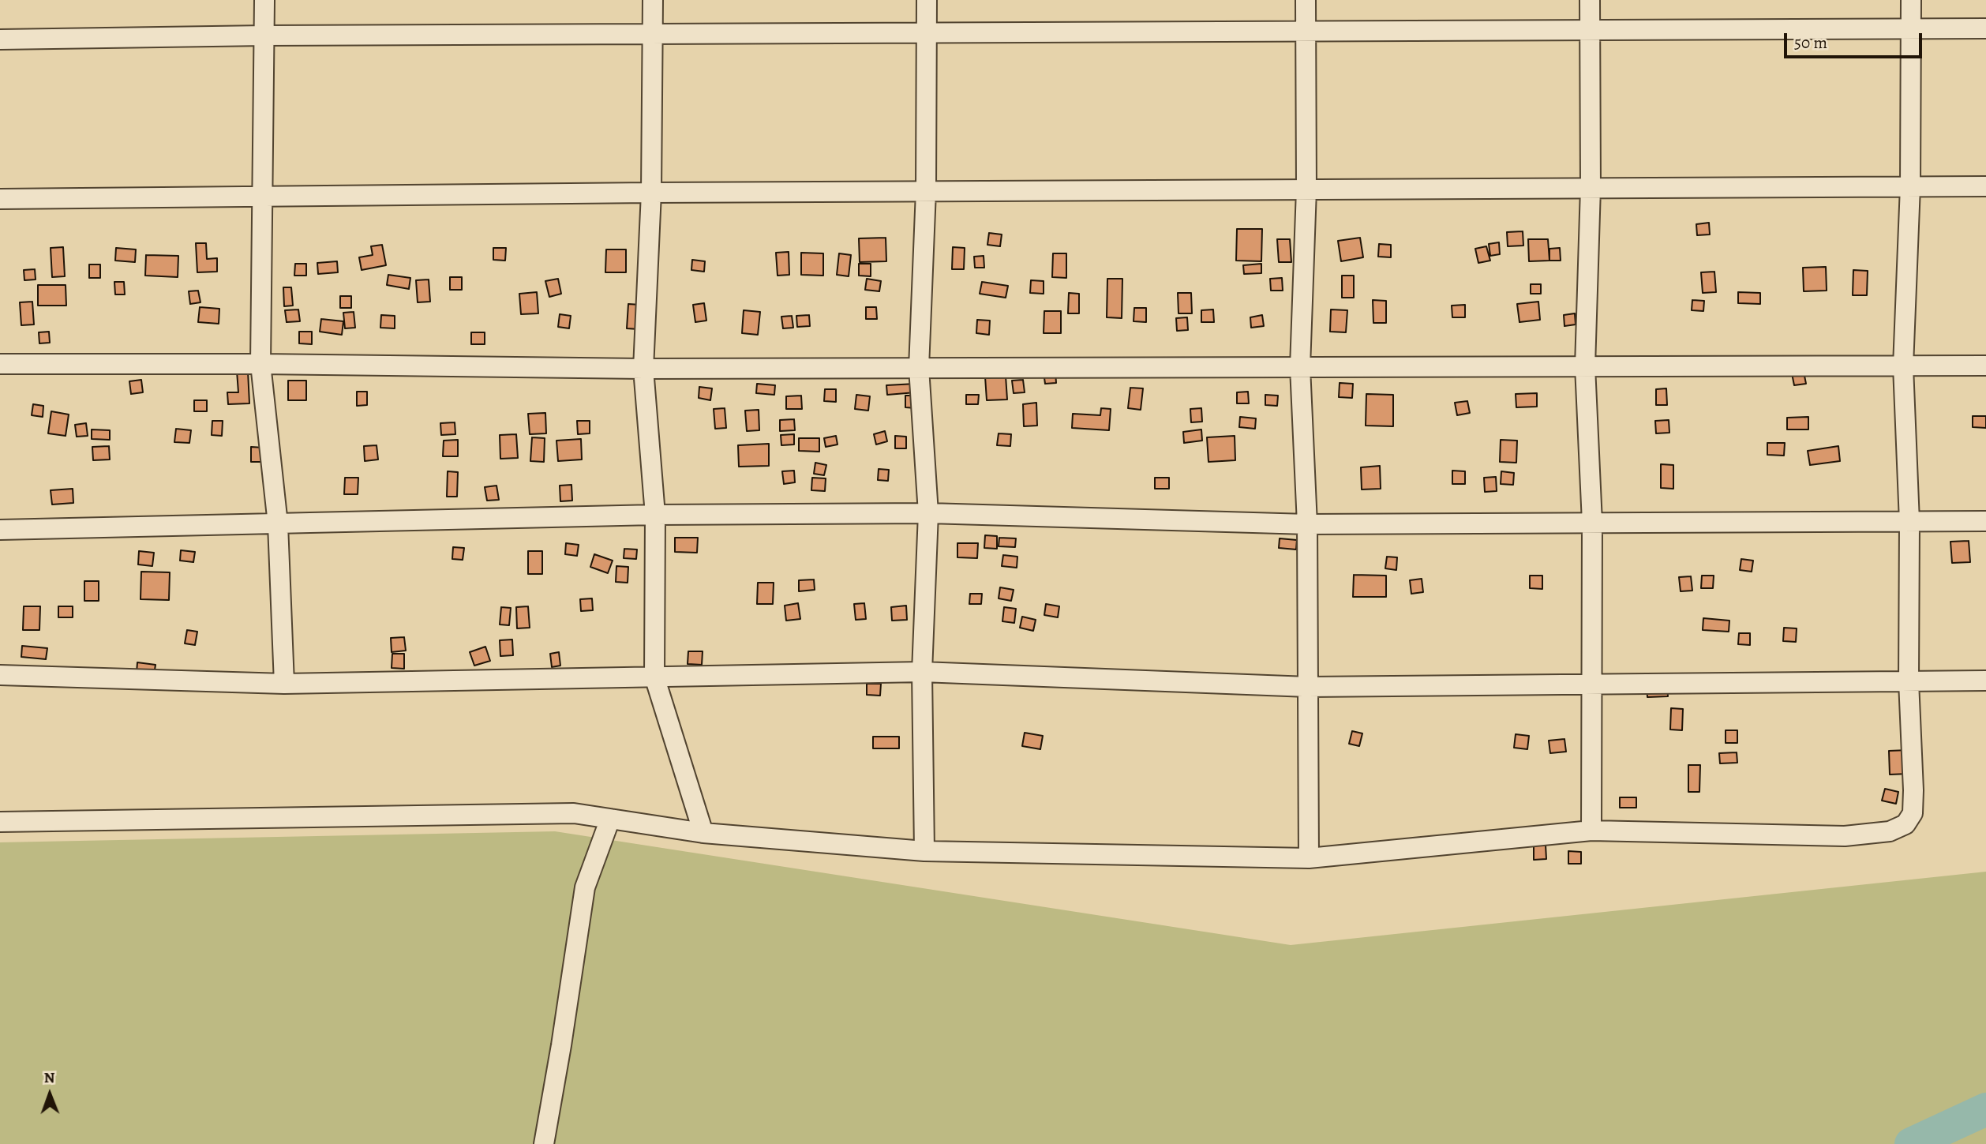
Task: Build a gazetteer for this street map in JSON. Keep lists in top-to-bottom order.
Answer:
{
  "scale_bar": "50 m",
  "north": "top"
}
